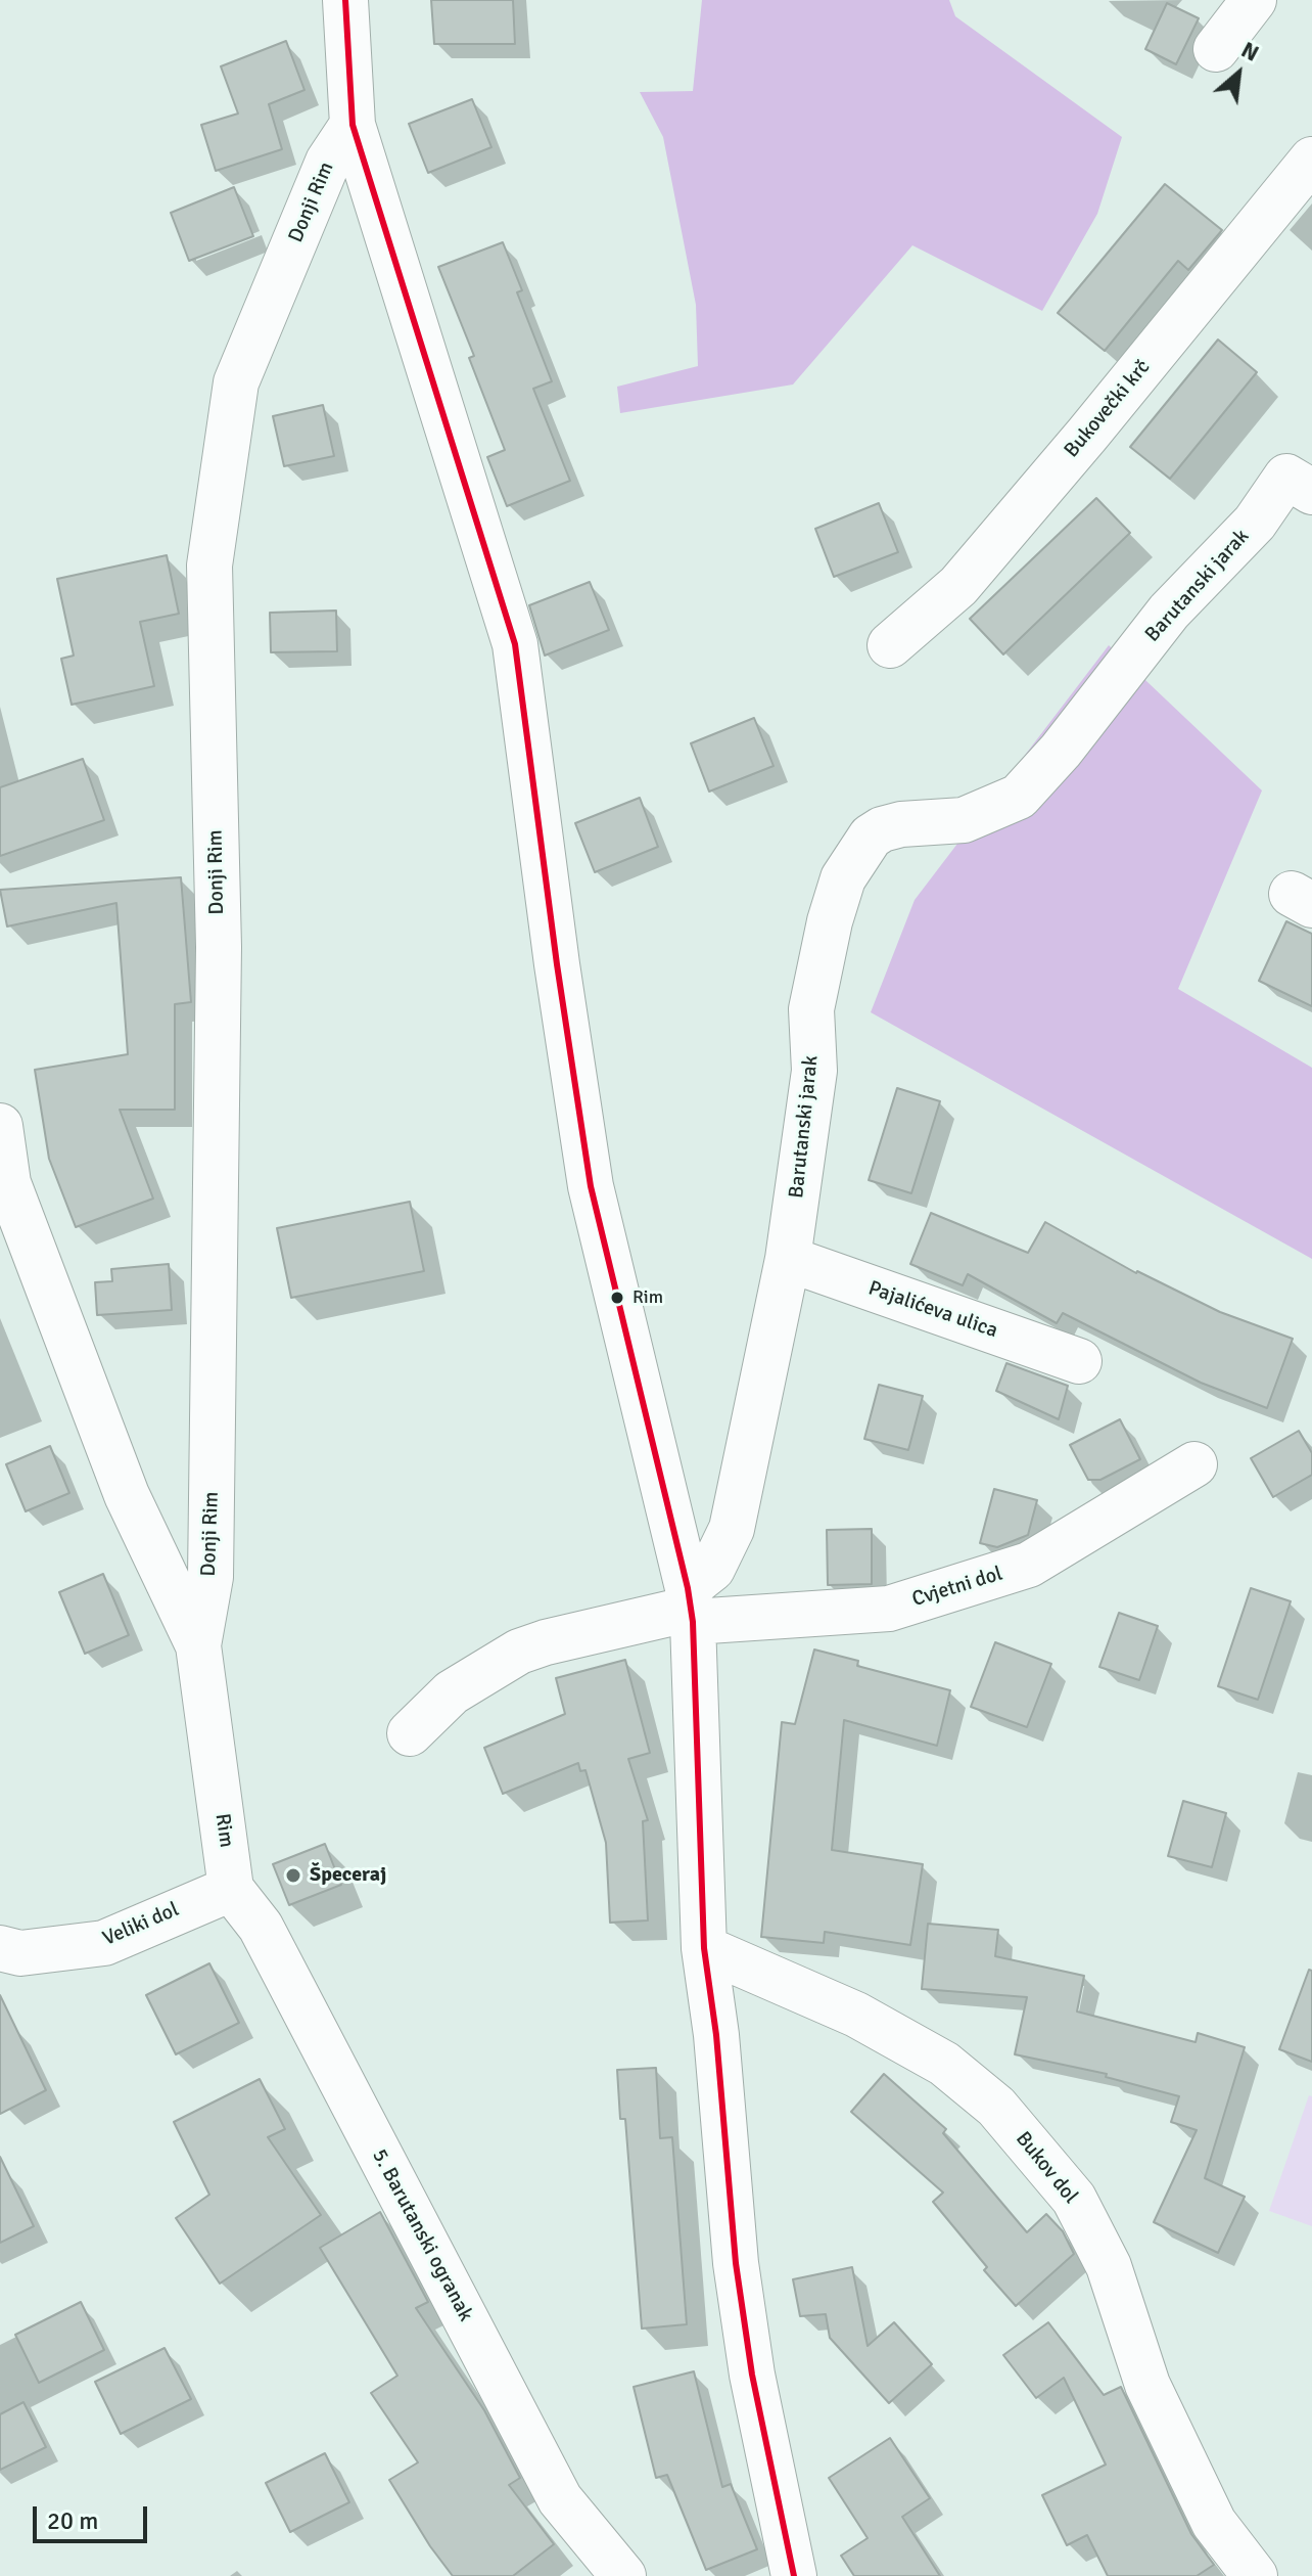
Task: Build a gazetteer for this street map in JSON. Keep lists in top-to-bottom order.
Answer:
{
  "streets": {
    "street": [
      "Donji Rim",
      "Bukovečki krč",
      "Barutanski jarak",
      "Pajalićeva ulica",
      "Cvjetni dol",
      "Rim",
      "Veliki dol",
      "Bukov dol",
      "5. Barutanski ogranak"
    ]
  },
  "crossings": [
    ["Donji Rim", "Rim"],
    ["Barutanski jarak", "Pajalićeva ulica"],
    ["Barutanski jarak", "Cvjetni dol"],
    ["Rim", "Veliki dol"],
    ["Rim", "5. Barutanski ogranak"],
    ["Veliki dol", "5. Barutanski ogranak"]
  ],
  "places": ["Rim", "Špeceraj"],
  "scale_bar": "20 m",
  "north": "top right"
}
